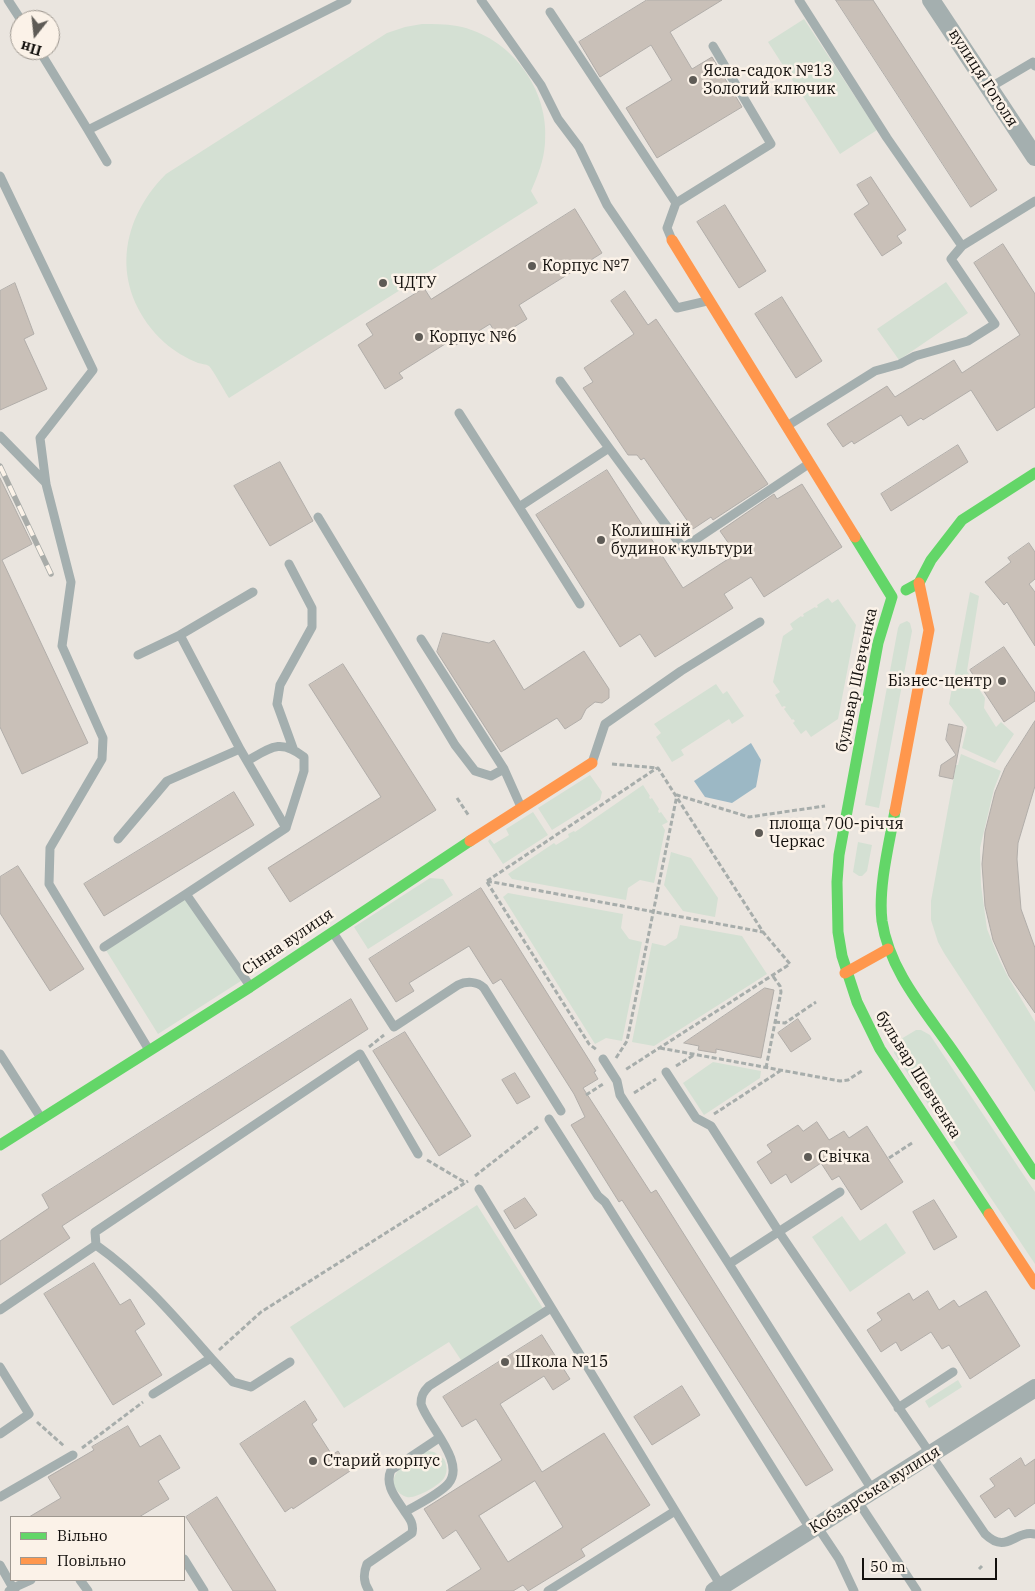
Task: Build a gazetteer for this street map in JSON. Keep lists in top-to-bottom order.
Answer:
{
  "streets": {
    "main road": ["бульвар Шевченка", "Сінна вулиця"],
    "street": ["вулиця Гоголя", "Кобзарська вулиця"]
  },
  "places": [
    "Ясла-садок №13 Золотий ключик",
    "Корпус №7",
    "ЧДТУ",
    "Корпус №6",
    "Колишній будинок культури",
    "Бізнес-центр",
    "площа 700-річчя Черкас",
    "Свічка",
    "Школа №15",
    "Старий корпус"
  ],
  "legend": ["Вільно", "Повільно"],
  "scale_bar": "50 m",
  "north": "bottom"
}
